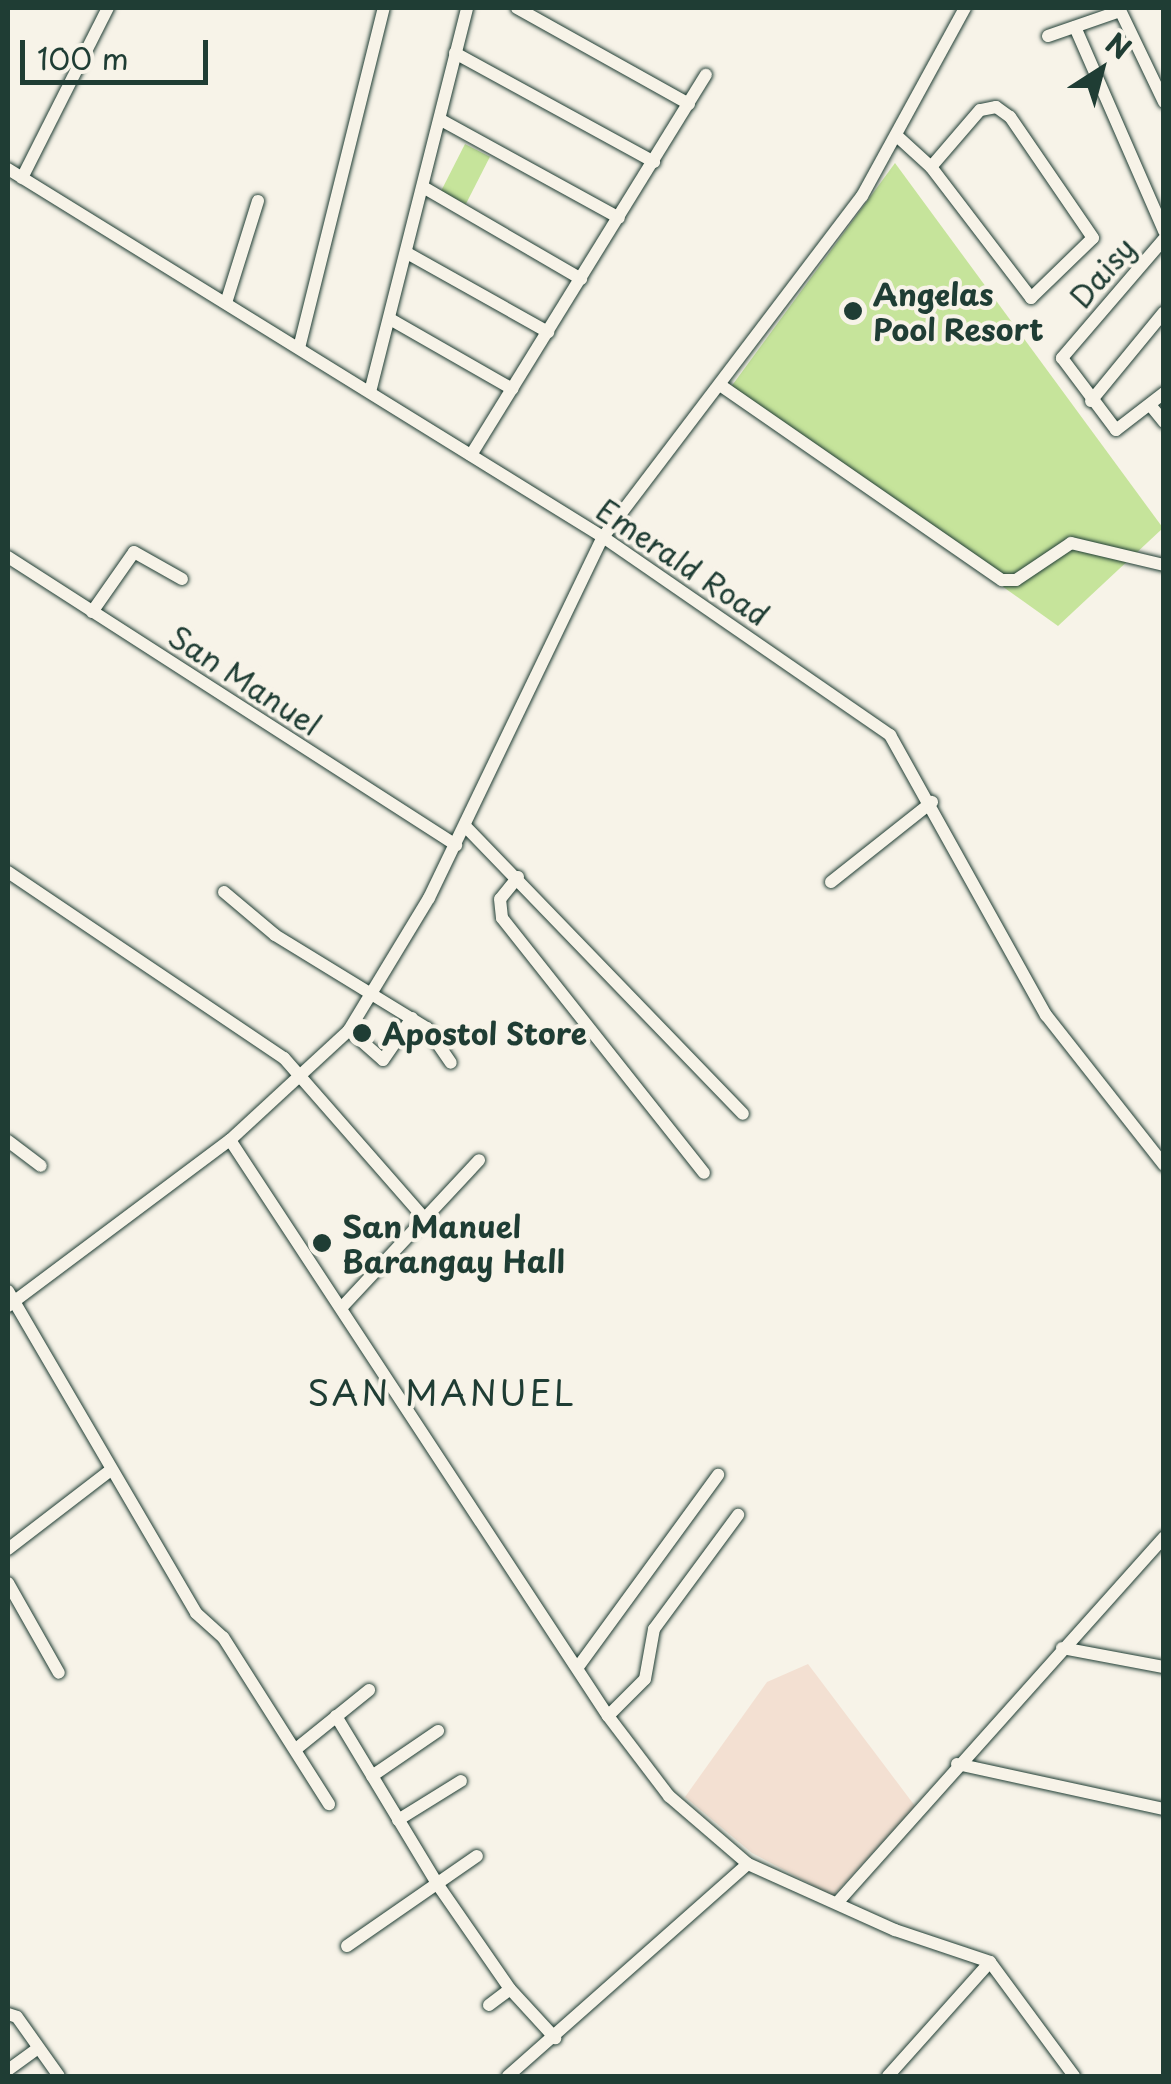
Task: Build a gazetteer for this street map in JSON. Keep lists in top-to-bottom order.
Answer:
{
  "streets": {
    "street": ["Daisy", "Emerald Road", "San Manuel"]
  },
  "districts": ["SAN MANUEL"],
  "places": ["Angelas Pool Resort", "Apostol Store", "San Manuel Barangay Hall"],
  "scale_bar": "100 m",
  "north": "top right"
}
